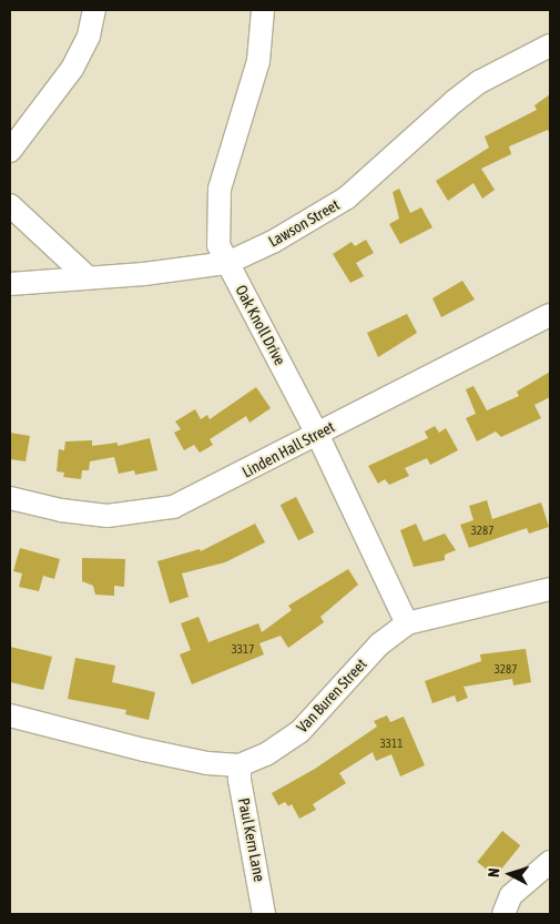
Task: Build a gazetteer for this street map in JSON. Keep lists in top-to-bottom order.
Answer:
{
  "streets": {
    "street": [
      "Lawson Street",
      "Oak Knoll Drive",
      "Linden Hall Street",
      "Van Buren Street",
      "Paul Kern Lane"
    ]
  },
  "crossings": [
    ["Lawson Street", "Oak Knoll Drive"],
    ["Oak Knoll Drive", "Linden Hall Street"],
    ["Oak Knoll Drive", "Van Buren Street"],
    ["Van Buren Street", "Paul Kern Lane"]
  ],
  "house_numbers": [
    "3287",
    "3317",
    "3287",
    "3311"
  ],
  "north": "left"
}
